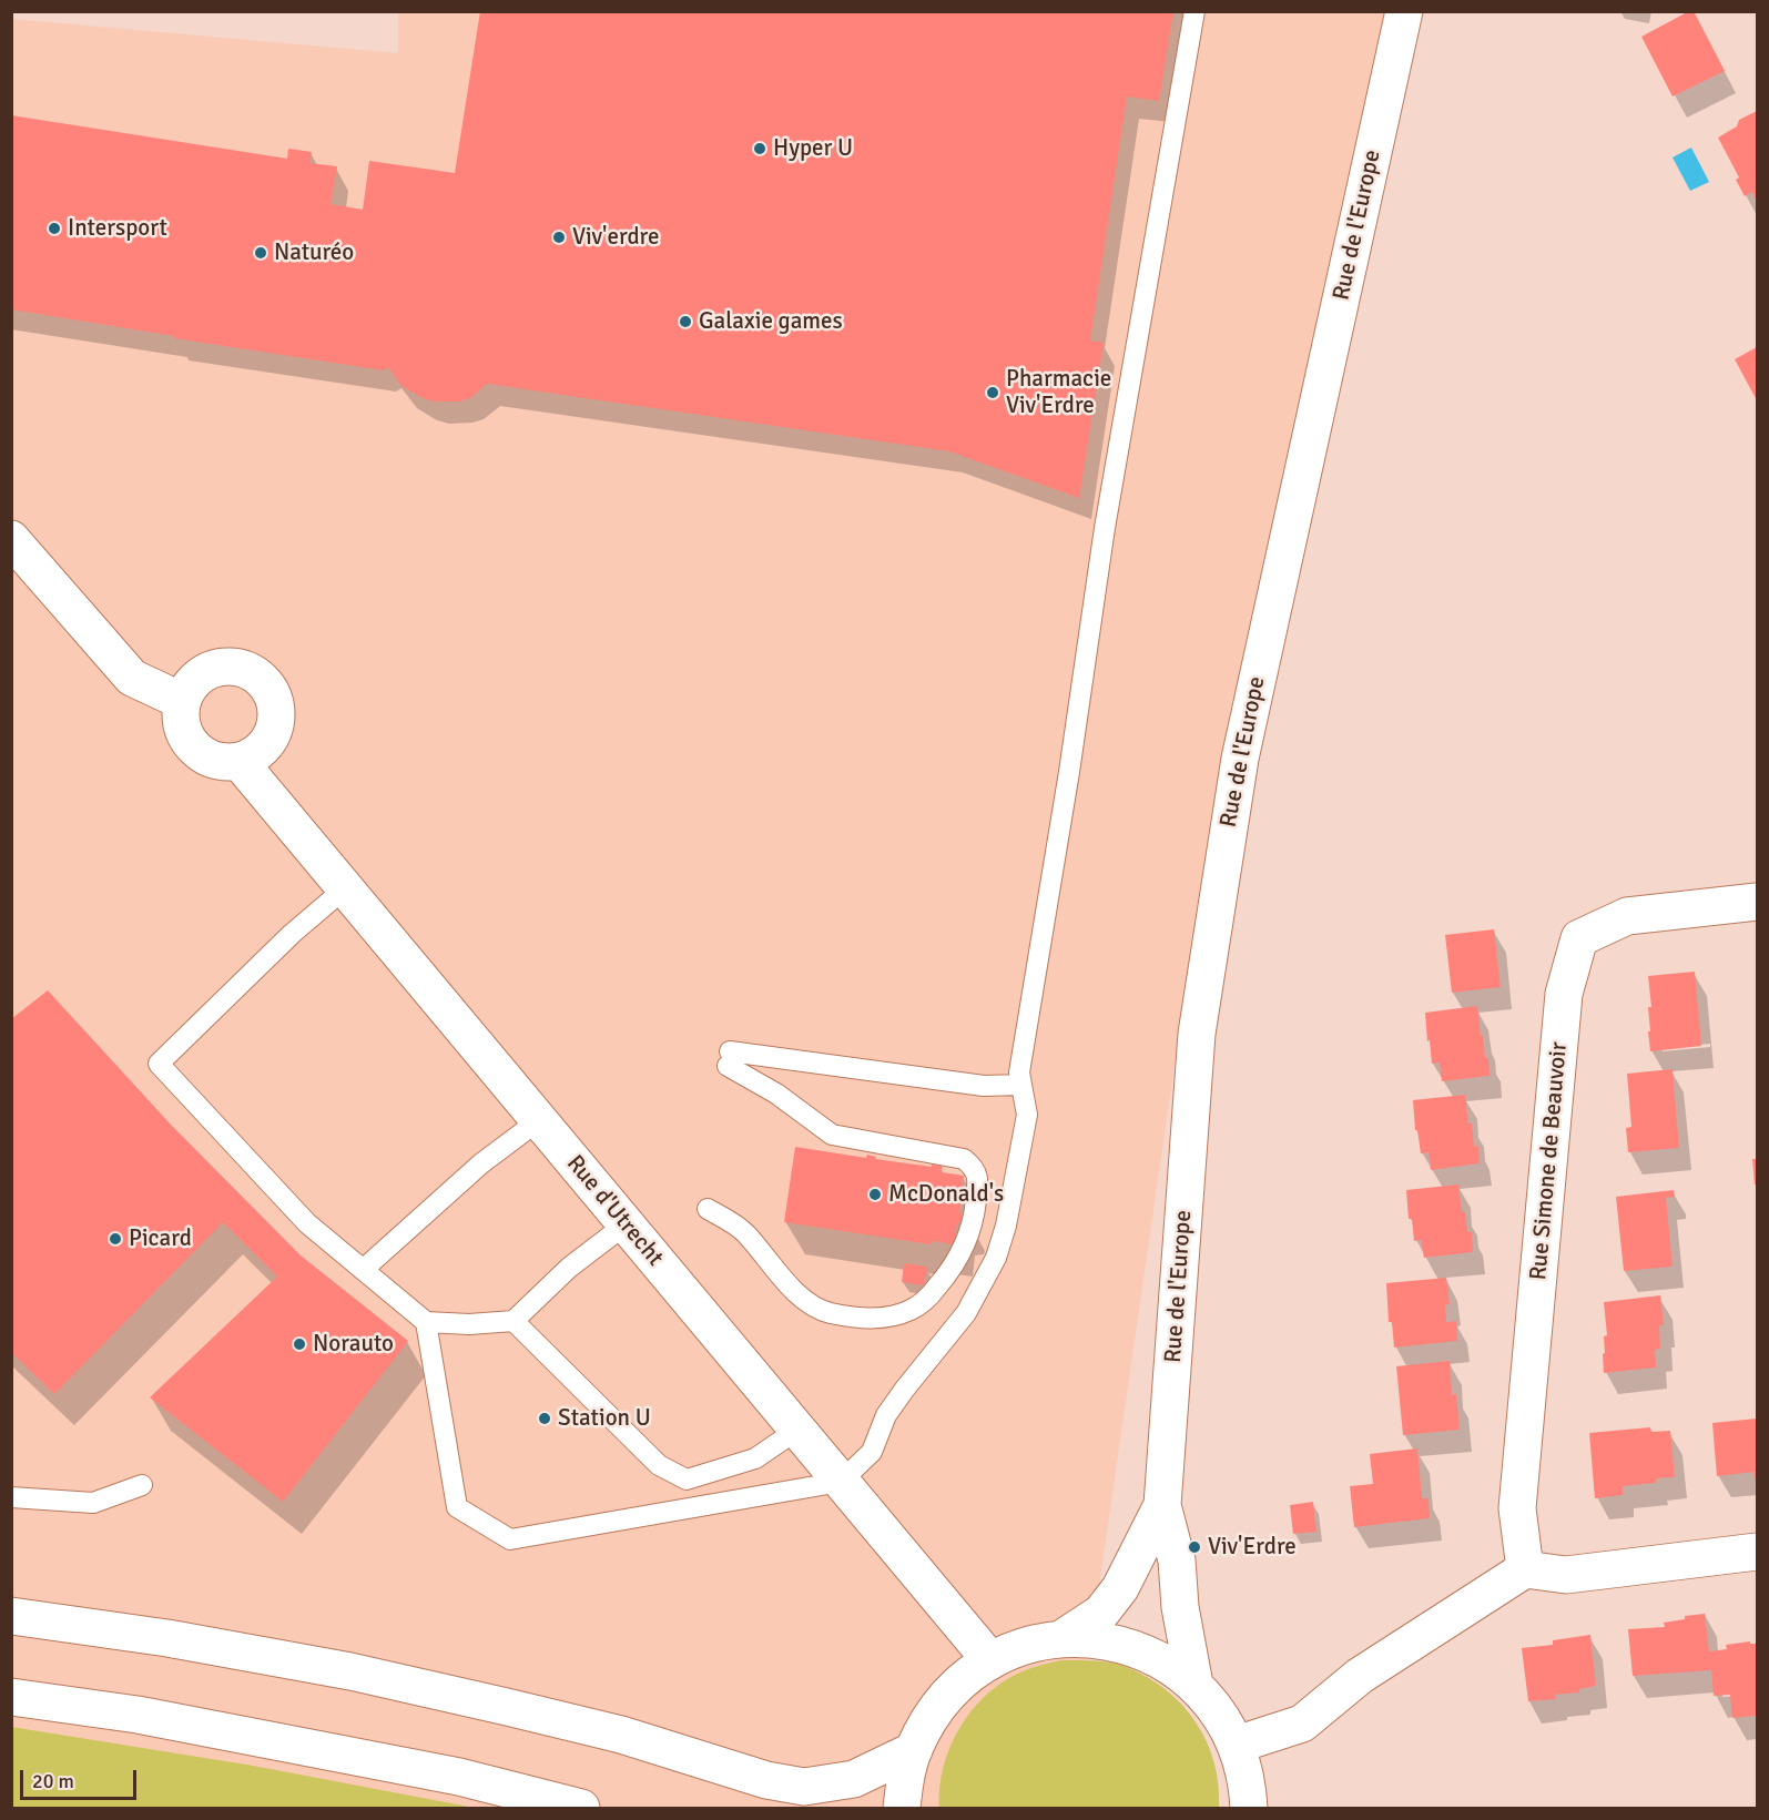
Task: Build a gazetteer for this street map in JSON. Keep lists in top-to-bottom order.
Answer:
{
  "streets": {
    "street": ["Rue de l'Europe", "Rue Simone de Beauvoir", "Rue d'Utrecht"]
  },
  "places": [
    "Hyper U",
    "Intersport",
    "Viv'erdre",
    "Naturéo",
    "Galaxie games",
    "Pharmacie Viv'Erdre",
    "McDonald's",
    "Picard",
    "Norauto",
    "Station U",
    "Viv'Erdre"
  ],
  "scale_bar": "20 m"
}
